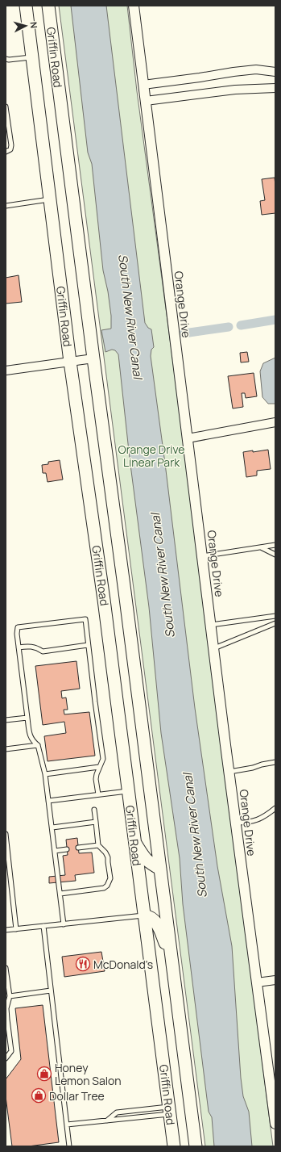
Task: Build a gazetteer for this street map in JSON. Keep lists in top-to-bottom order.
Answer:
{
  "streets": {
    "main road": ["Griffin Road"],
    "street": ["Orange Drive"]
  },
  "water": ["South New River Canal"],
  "parks": ["Orange Drive Linear Park"],
  "places": {
    "restaurant": ["McDonald's"],
    "shop": ["Honey Lemon Salon", "Dollar Tree"]
  },
  "north": "right"
}
